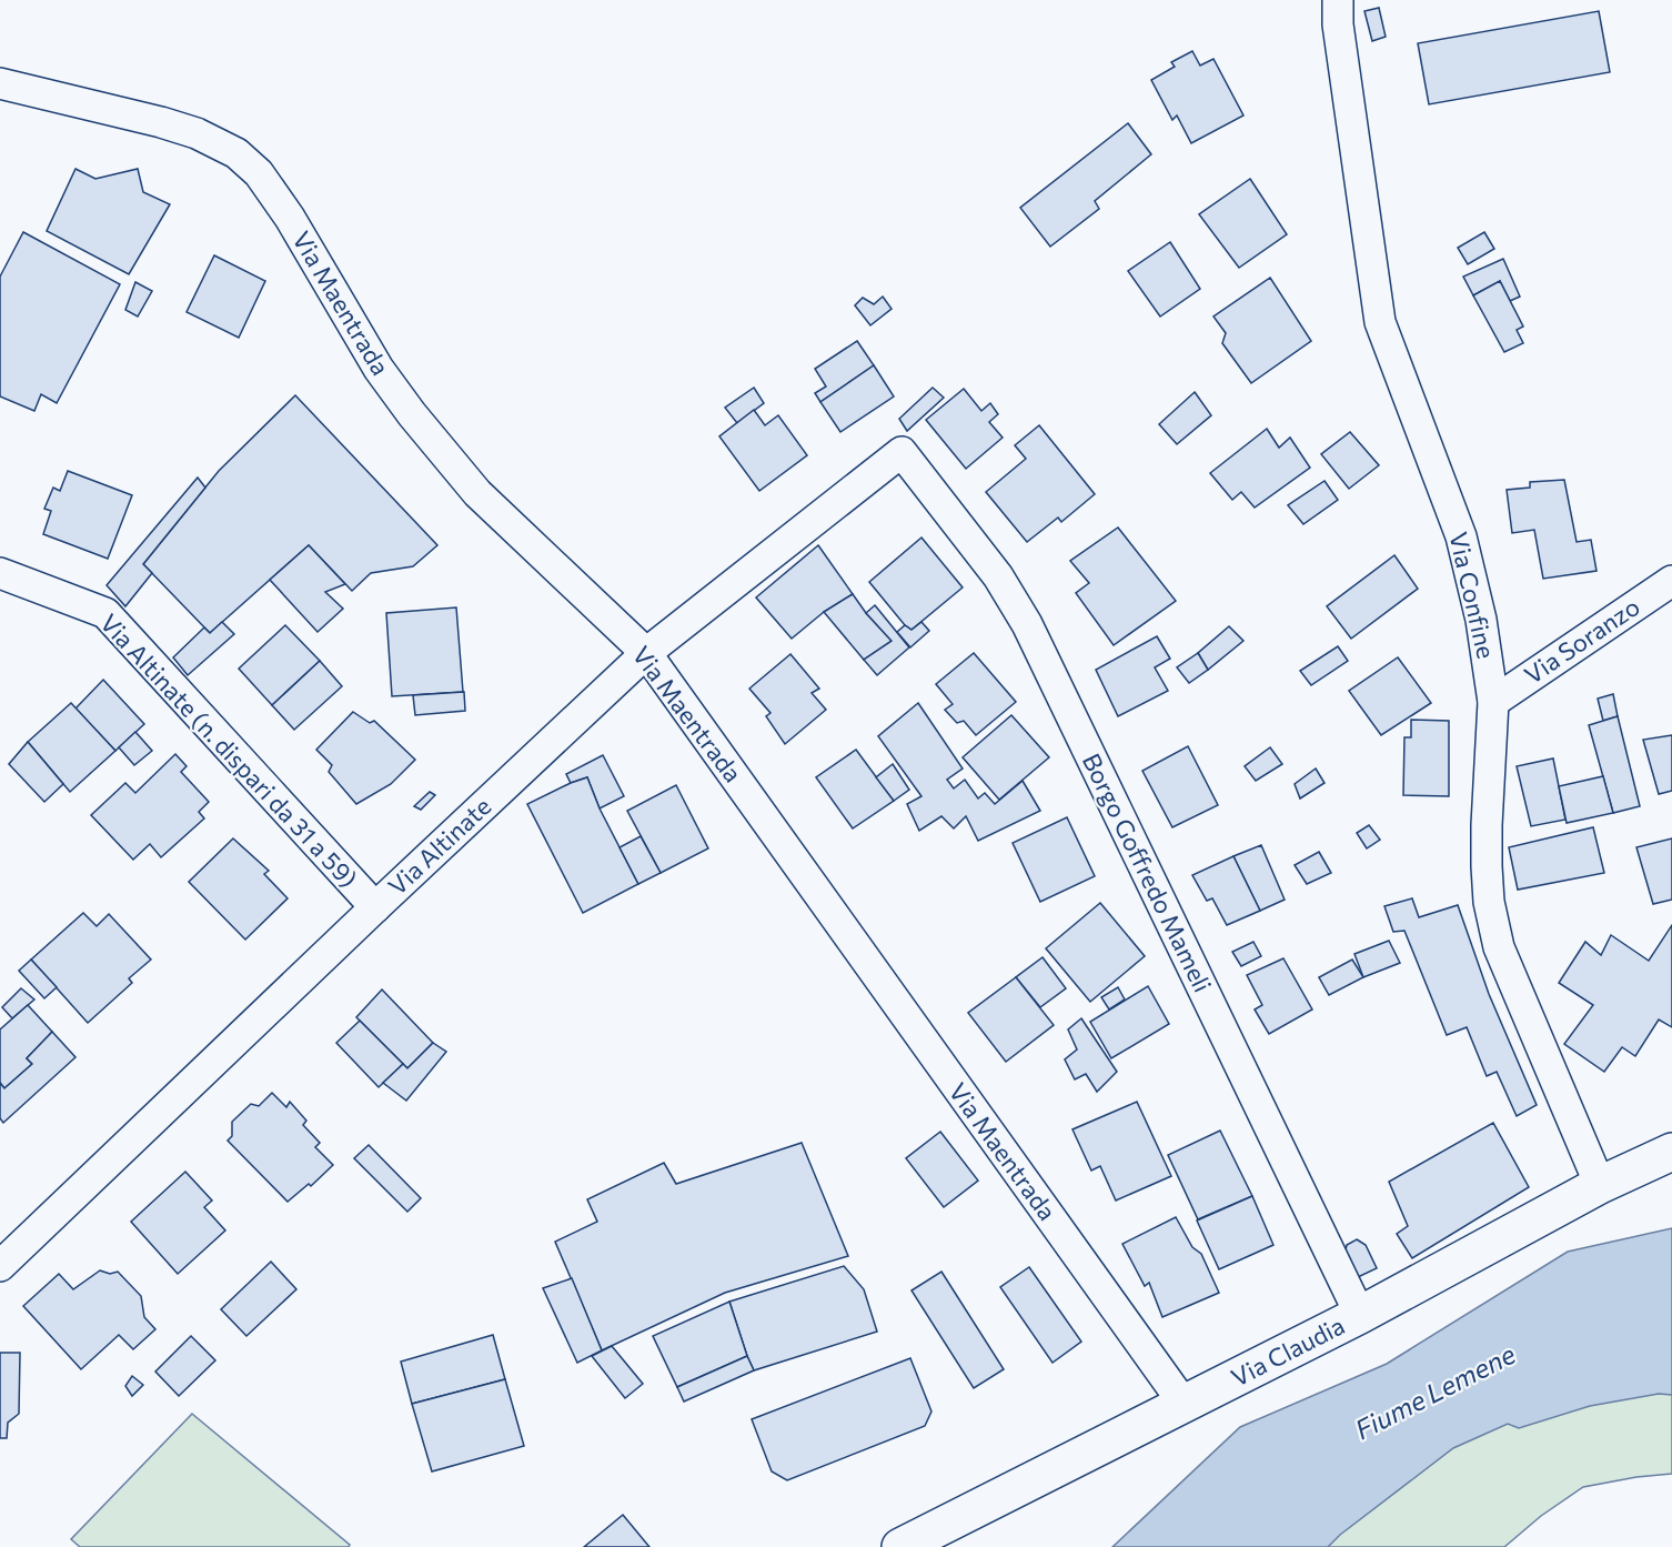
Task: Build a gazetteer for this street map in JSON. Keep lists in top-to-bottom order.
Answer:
{
  "streets": {
    "street": [
      "Via Maentrada",
      "Via Confine",
      "Via Soranzo",
      "Via Altinate (n. dispari da 31 a 59)",
      "Via Altinate",
      "Borgo Goffredo Mameli",
      "Via Claudia"
    ]
  },
  "crossings": [
    ["Via Maentrada", "Via Altinate"],
    ["Via Maentrada", "Via Claudia"],
    ["Via Confine", "Via Soranzo"],
    ["Via Confine", "Via Claudia"],
    ["Via Altinate (n. dispari da 31 a 59)", "Via Altinate"],
    ["Via Altinate", "Borgo Goffredo Mameli"],
    ["Borgo Goffredo Mameli", "Via Claudia"]
  ],
  "water": ["Fiume Lemene"]
}
